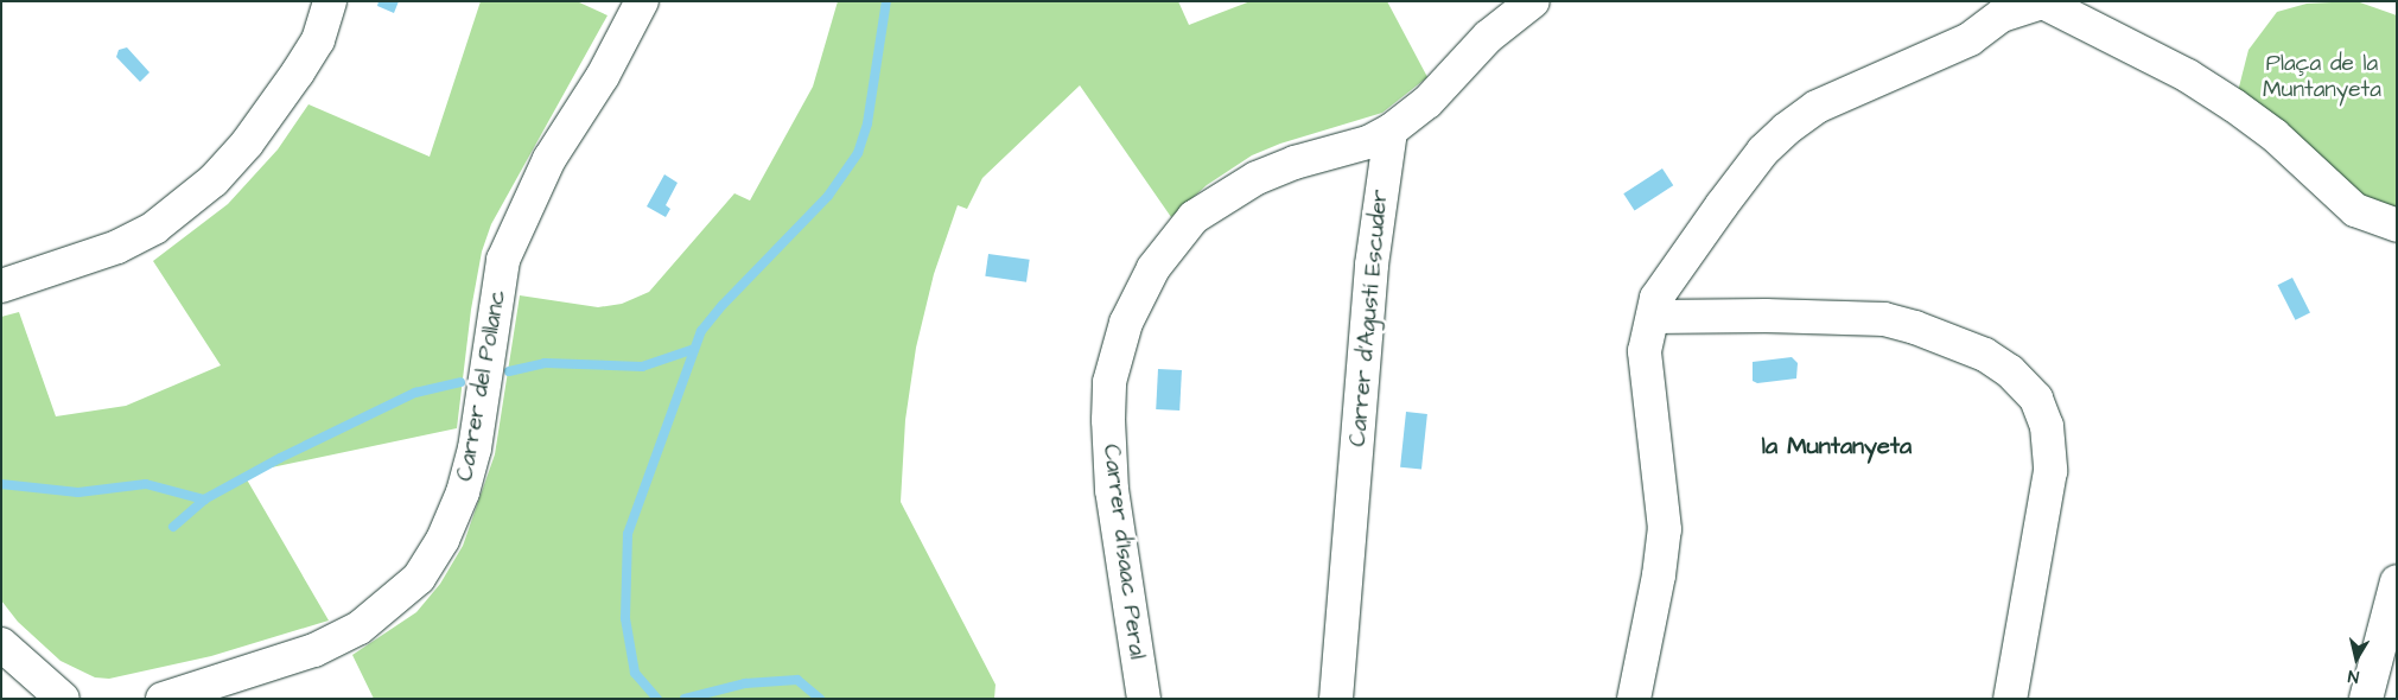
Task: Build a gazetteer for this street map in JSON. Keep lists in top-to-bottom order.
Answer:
{
  "streets": {
    "street": ["Carrer d'Agustí Escuder", "Carrer del Pollanc", "Carrer d'Isaac Peral"]
  },
  "crossings": [
    ["Carrer d'Agustí Escuder", "Carrer d'Isaac Peral"]
  ],
  "districts": ["la Muntanyeta"],
  "parks": ["Plaça de la Muntanyeta"],
  "north": "bottom"
}
